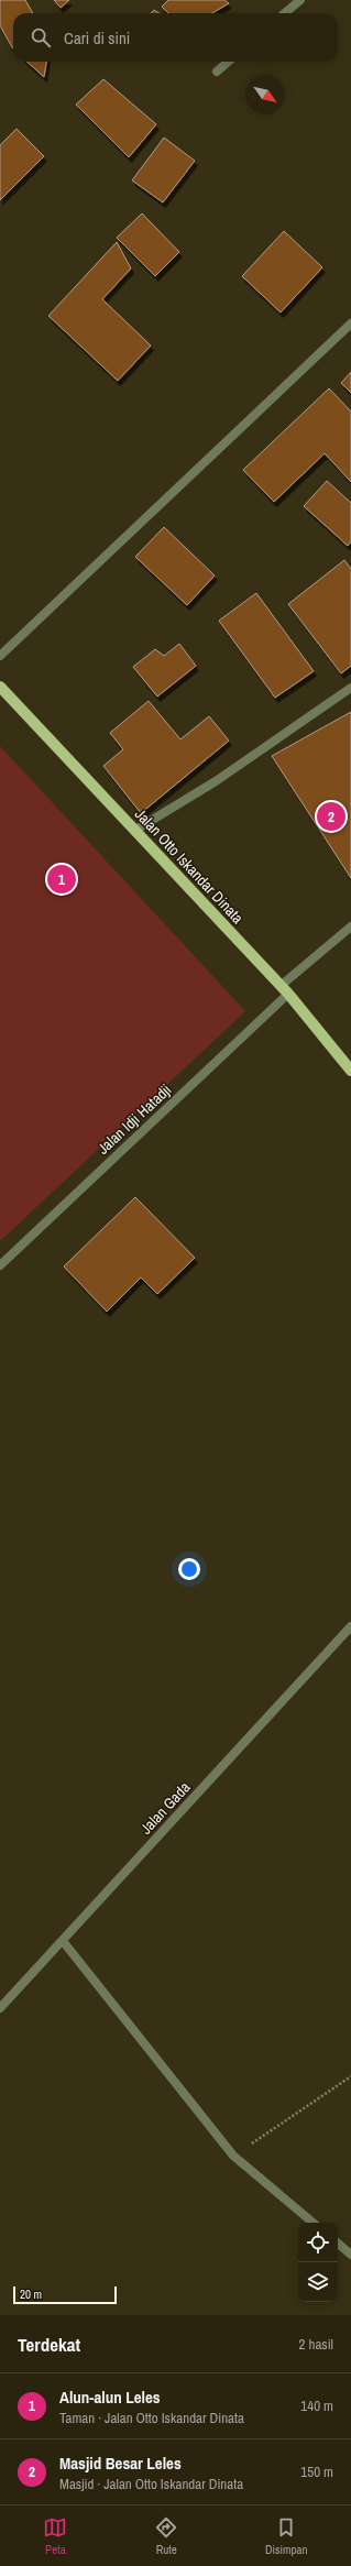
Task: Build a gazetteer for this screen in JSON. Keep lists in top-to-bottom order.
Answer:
{
  "streets": {
    "main road": ["Jalan Otto Iskandar Dinata"],
    "street": ["Jalan Idji Hatadji", "Jalan Gada"]
  },
  "crossings": [
    ["Jalan Otto Iskandar Dinata", "Jalan Idji Hatadji"]
  ],
  "scale_bar": "20 m",
  "north": "bottom right",
  "page": {
    "search": "Cari di sini",
    "pins": ["2", "1"],
    "scale": "20 m",
    "heading": ["Terdekat", "2 hasil"],
    "list": [
      {
        "mark": "1",
        "name": "Alun-alun Leles",
        "note": "Taman · Jalan Otto Iskandar Dinata",
        "value": "140 m"
      },
      {
        "mark": "2",
        "name": "Masjid Besar Leles",
        "note": "Masjid · Jalan Otto Iskandar Dinata",
        "value": "150 m"
      }
    ],
    "nav": ["Peta", "Rute", "Disimpan"]
  }
}
